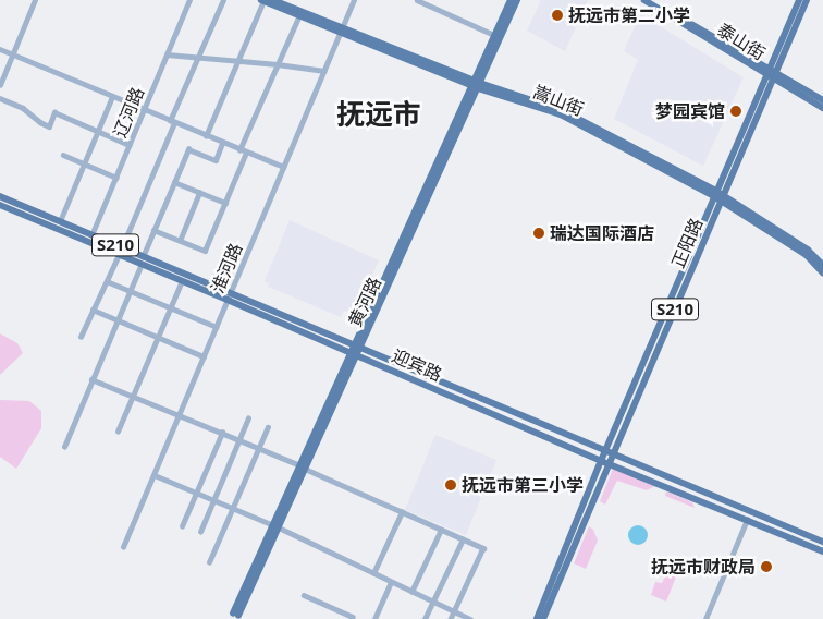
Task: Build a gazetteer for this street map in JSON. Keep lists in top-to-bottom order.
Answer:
{
  "streets": {
    "main road": [
      "泰山街",
      "嵩山街",
      "正阳路",
      "S210",
      "黄河路",
      "迎宾路"
    ],
    "street": ["辽河路", "淮河路"]
  },
  "crossings": [
    ["泰山街", "正阳路"],
    ["嵩山街", "正阳路"],
    ["嵩山街", "淮河路"],
    ["嵩山街", "黄河路"],
    ["辽河路", "迎宾路"],
    ["正阳路", "迎宾路"],
    ["淮河路", "迎宾路"],
    ["黄河路", "迎宾路"]
  ],
  "districts": ["抚远市"],
  "places": [
    "抚远市第二小学",
    "梦园宾馆",
    "瑞达国际酒店",
    "抚远市第三小学",
    "抚远市财政局"
  ]
}
